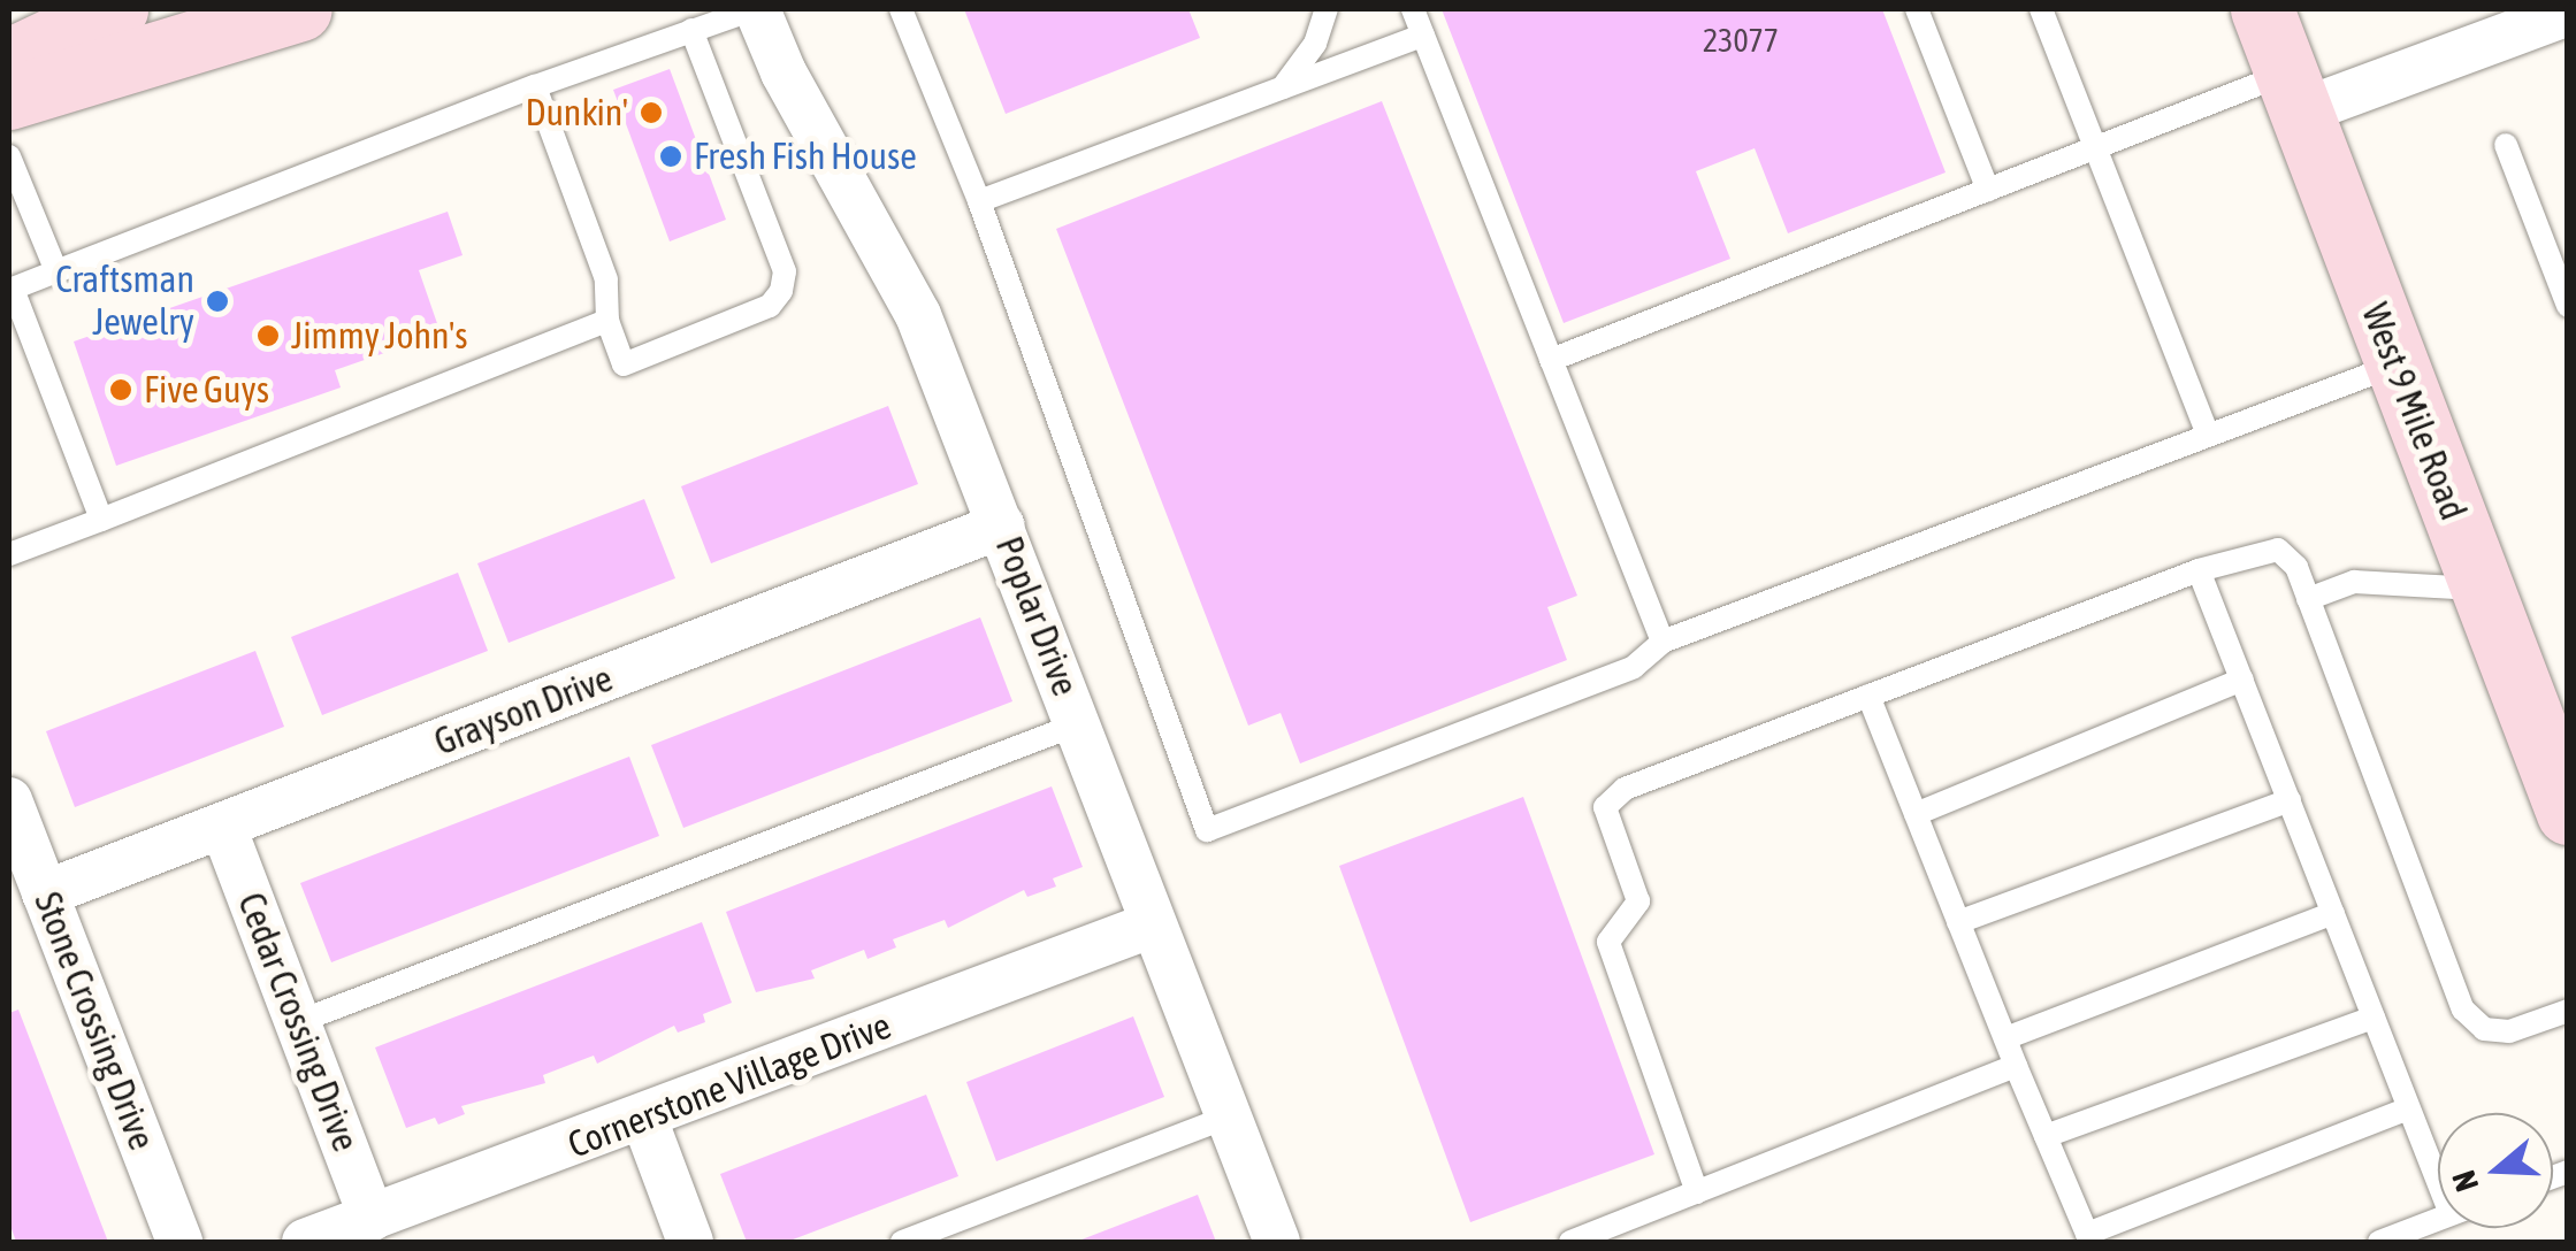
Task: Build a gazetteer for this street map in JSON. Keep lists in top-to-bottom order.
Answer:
{
  "streets": {
    "main road": ["West 9 Mile Road"],
    "street": [
      "Poplar Drive",
      "Grayson Drive",
      "Stone Crossing Drive",
      "Cedar Crossing Drive",
      "Cornerstone Village Drive"
    ]
  },
  "crossings": [
    ["Poplar Drive", "Grayson Drive"],
    ["Poplar Drive", "Cornerstone Village Drive"],
    ["Grayson Drive", "Stone Crossing Drive"],
    ["Grayson Drive", "Cedar Crossing Drive"],
    ["Cedar Crossing Drive", "Cornerstone Village Drive"]
  ],
  "places": [
    "Dunkin'",
    "Fresh Fish House",
    "Craftsman Jewelry",
    "Jimmy John's",
    "Five Guys"
  ],
  "house_numbers": ["23077"],
  "north": "left"
}
